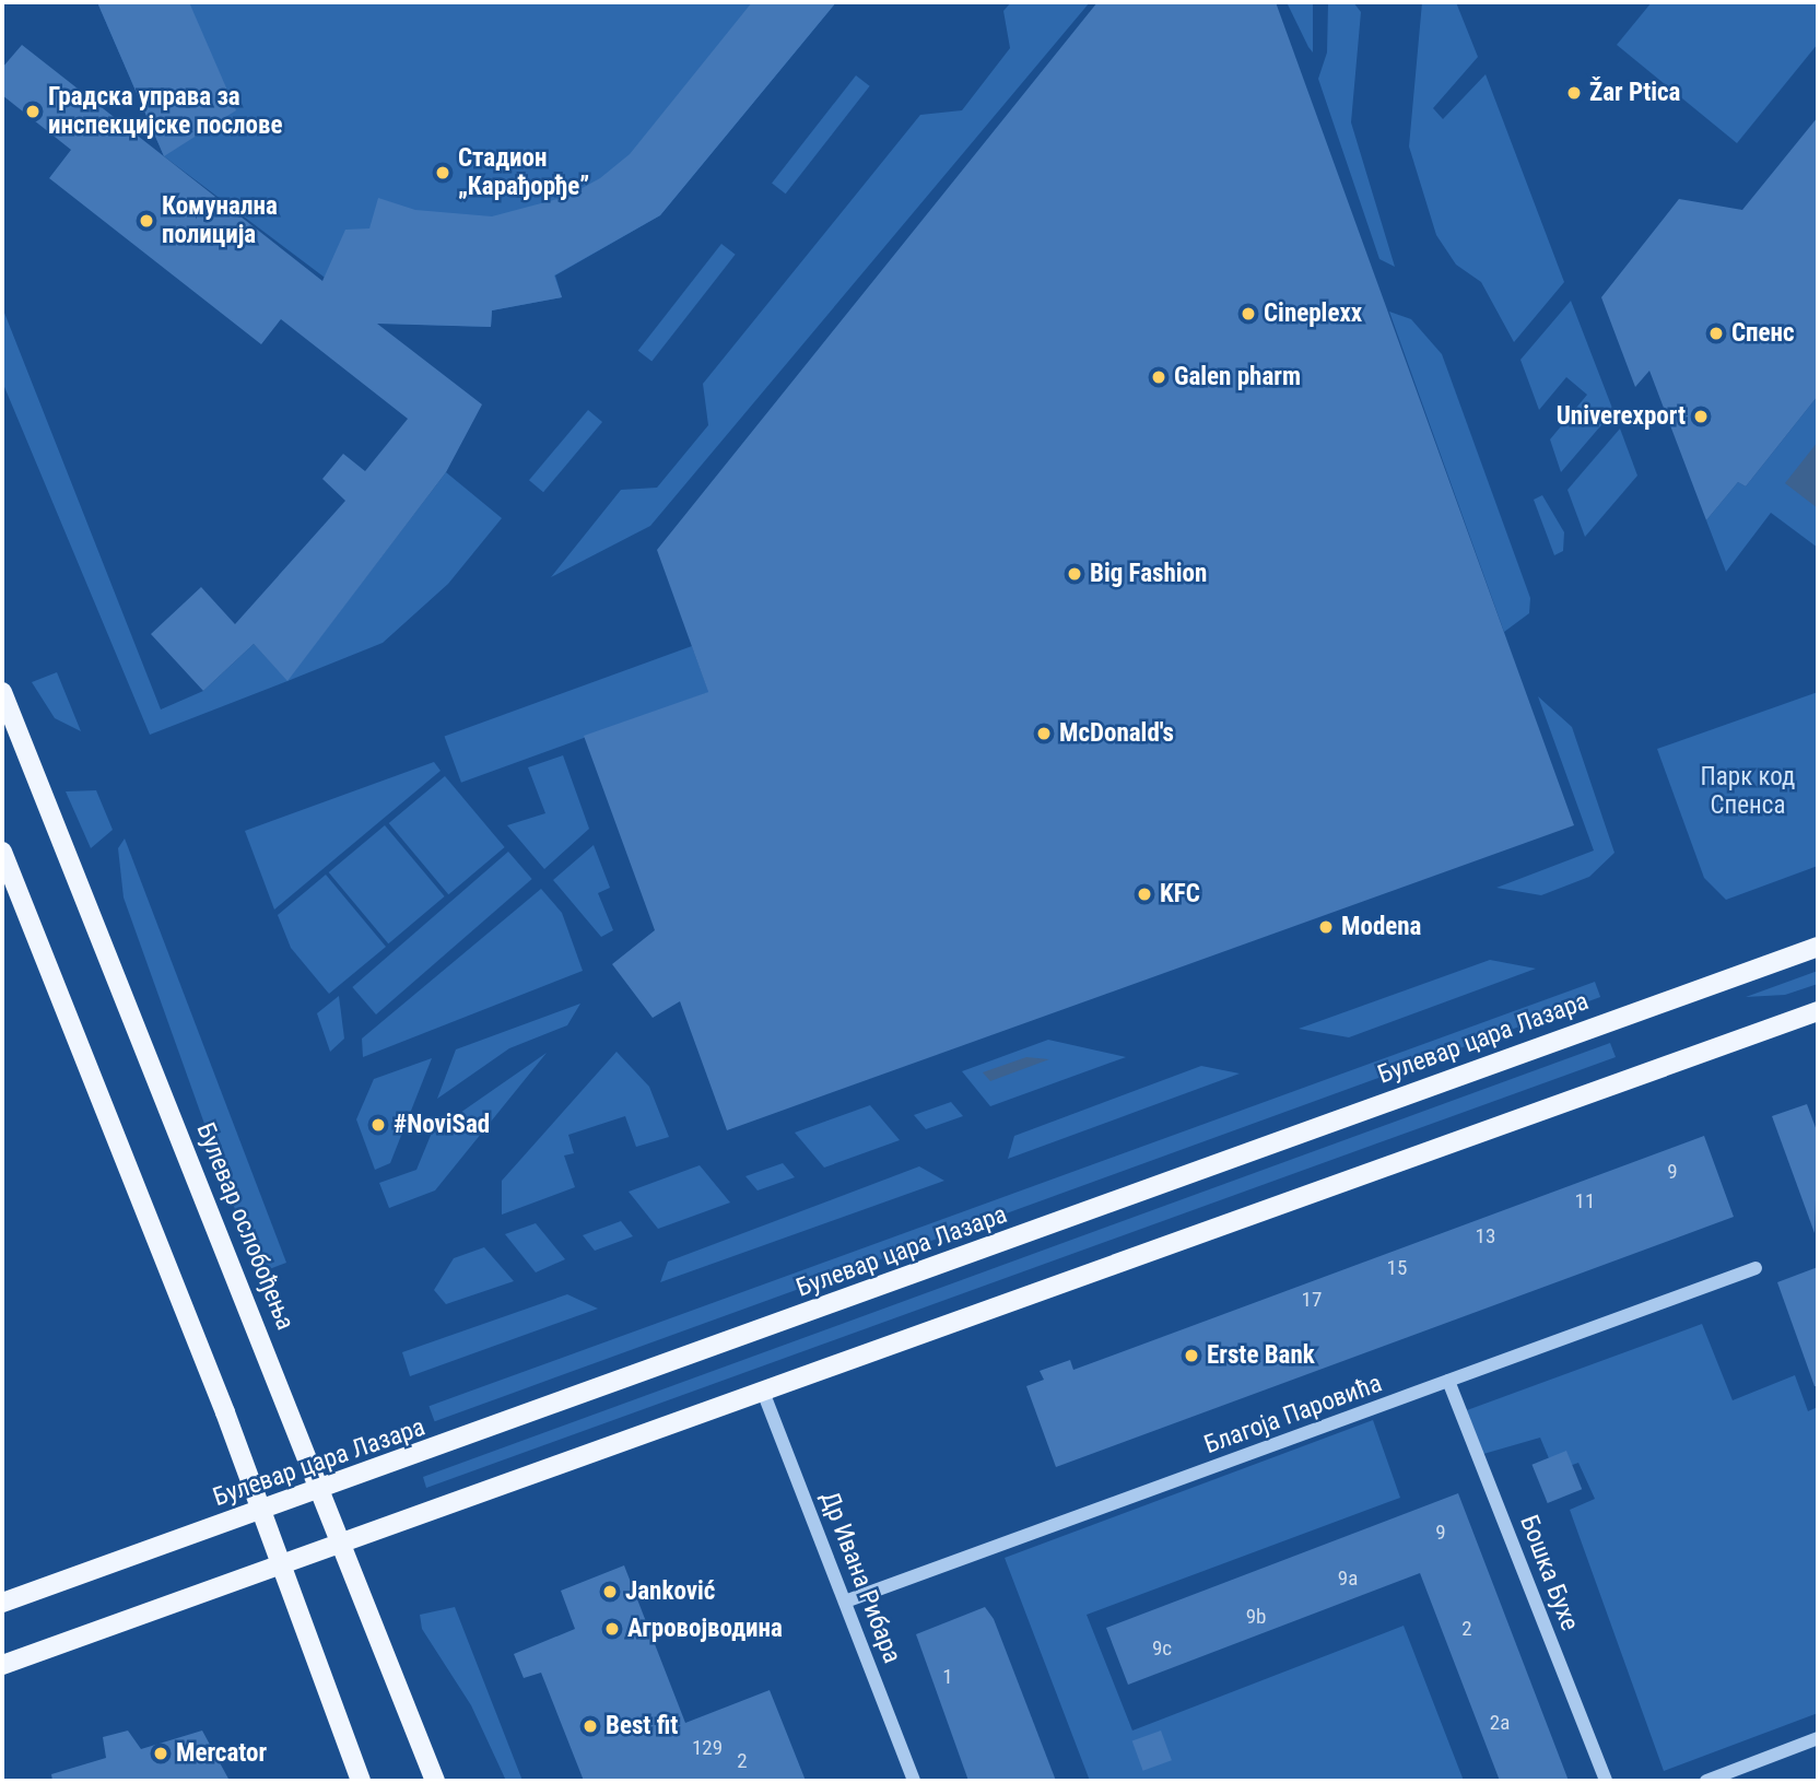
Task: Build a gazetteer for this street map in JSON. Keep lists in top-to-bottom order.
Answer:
{
  "streets": {
    "main road": ["Булевар цара Лазара", "Булевар ослобођења"],
    "street": ["Благоја Паровића", "Бошка Бухе", "Др Ивана Рибара"]
  },
  "crossings": [
    ["Булевар цара Лазара", "Булевар ослобођења"],
    ["Благоја Паровића", "Бошка Бухе"],
    ["Благоја Паровића", "Др Ивана Рибара"]
  ],
  "parks": ["Парк код Спенса"],
  "places": [
    "Žar Ptica",
    "Градска управа за инспекцијске послове",
    "Стадион „Карађорђе”",
    "Комунална полиција",
    "Cineplexx",
    "Спенс",
    "Galen pharm",
    "Univerexport",
    "Big Fashion",
    "McDonald's",
    "KFC",
    "Modena",
    "#NoviSad",
    "Erste Bank",
    "Janković",
    "Агровојводина",
    "Best fit",
    "Mercator"
  ],
  "house_numbers": [
    "9",
    "11",
    "13",
    "15",
    "17",
    "9",
    "9a",
    "9b",
    "2",
    "9c",
    "1",
    "2a",
    "129",
    "2"
  ]
}
